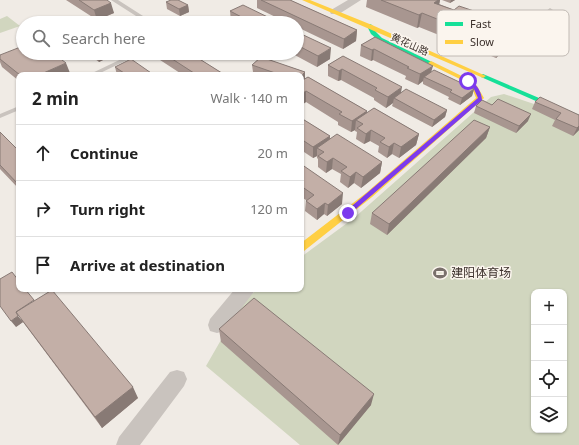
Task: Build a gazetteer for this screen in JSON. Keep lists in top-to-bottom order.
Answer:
{
  "streets": {
    "street": ["黄花山路"]
  },
  "places": {
    "sports": ["建阳体育场"]
  },
  "legend": ["Fast", "Slow"],
  "page": {
    "search": "Search here",
    "heading": ["2 min", "Walk · 140 m"],
    "list": [
      ["Continue", "20 m"],
      ["Turn right", "120 m"],
      "Arrive at destination"
    ],
    "map_buttons": ["+", "−"]
  }
}
